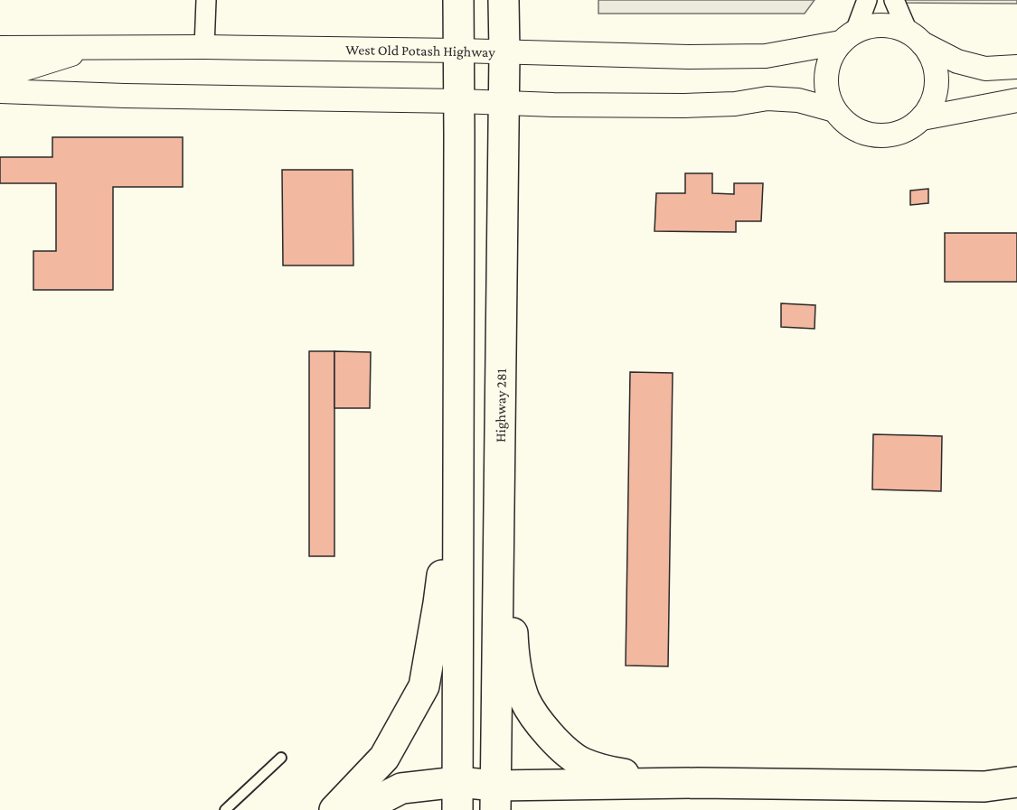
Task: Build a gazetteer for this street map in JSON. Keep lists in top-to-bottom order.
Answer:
{
  "streets": {
    "highway": ["Highway 281"],
    "street": ["West Old Potash Highway"]
  },
  "crossings": [
    ["West Old Potash Highway", "Highway 281"]
  ]
}
